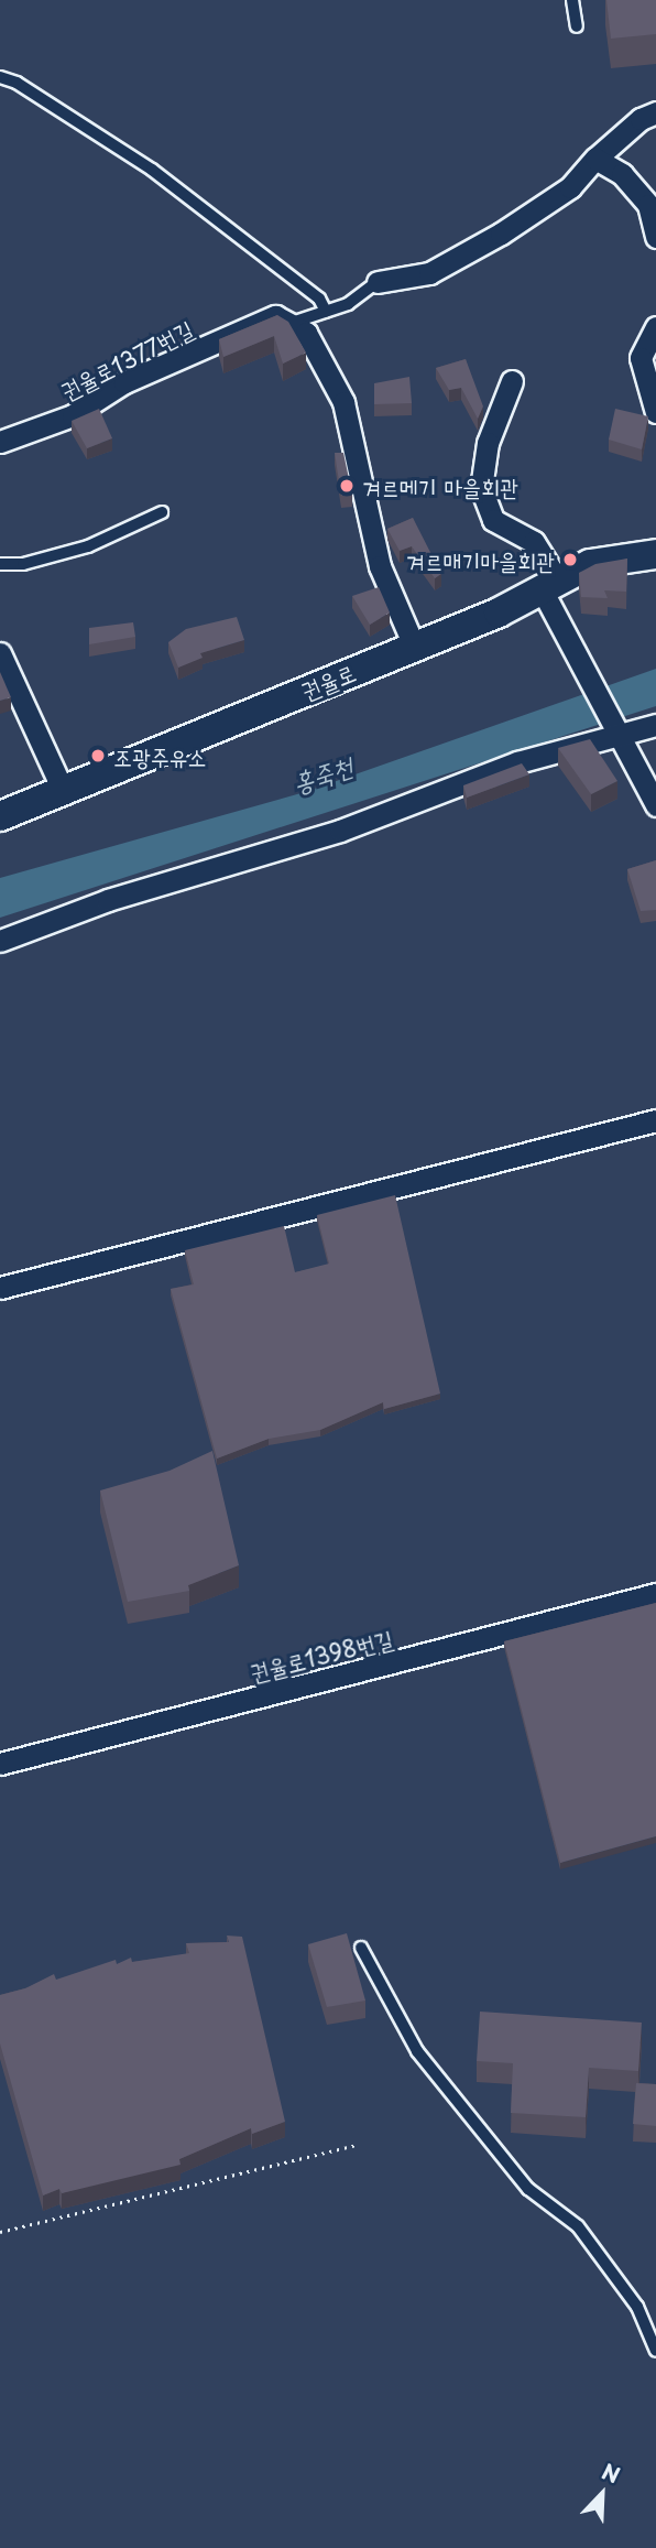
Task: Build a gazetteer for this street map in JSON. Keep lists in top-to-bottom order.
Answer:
{
  "streets": {
    "main road": ["권율로"],
    "street": ["권율로1377번길", "권율로1398번길"]
  },
  "water": ["홍죽천"],
  "places": ["겨르메기 마을회관", "겨르매기마을회관", "조광주유소"],
  "north": "top right"
}
